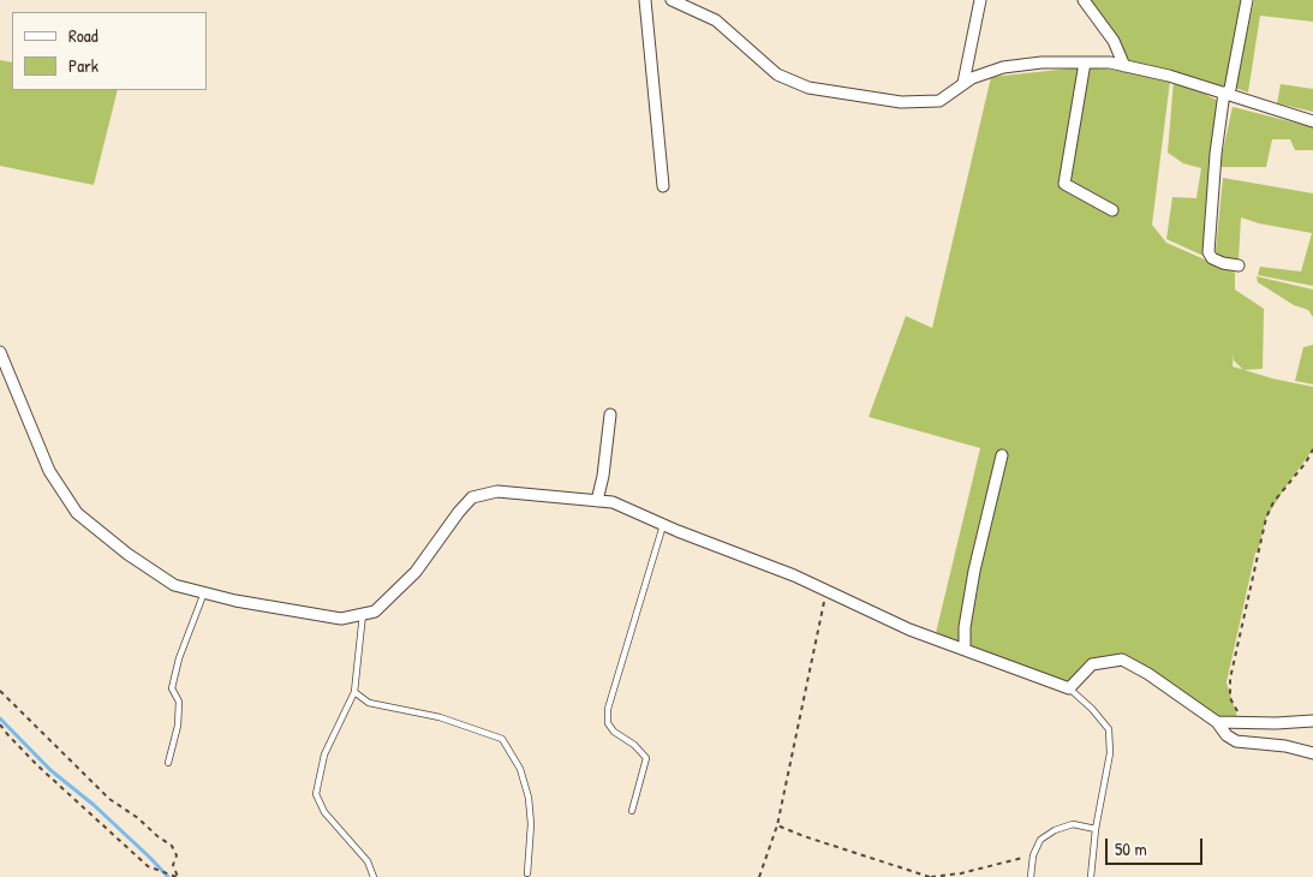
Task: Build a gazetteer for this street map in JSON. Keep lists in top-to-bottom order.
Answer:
{
  "legend": ["Road", "Park"],
  "scale_bar": "50 m"
}
